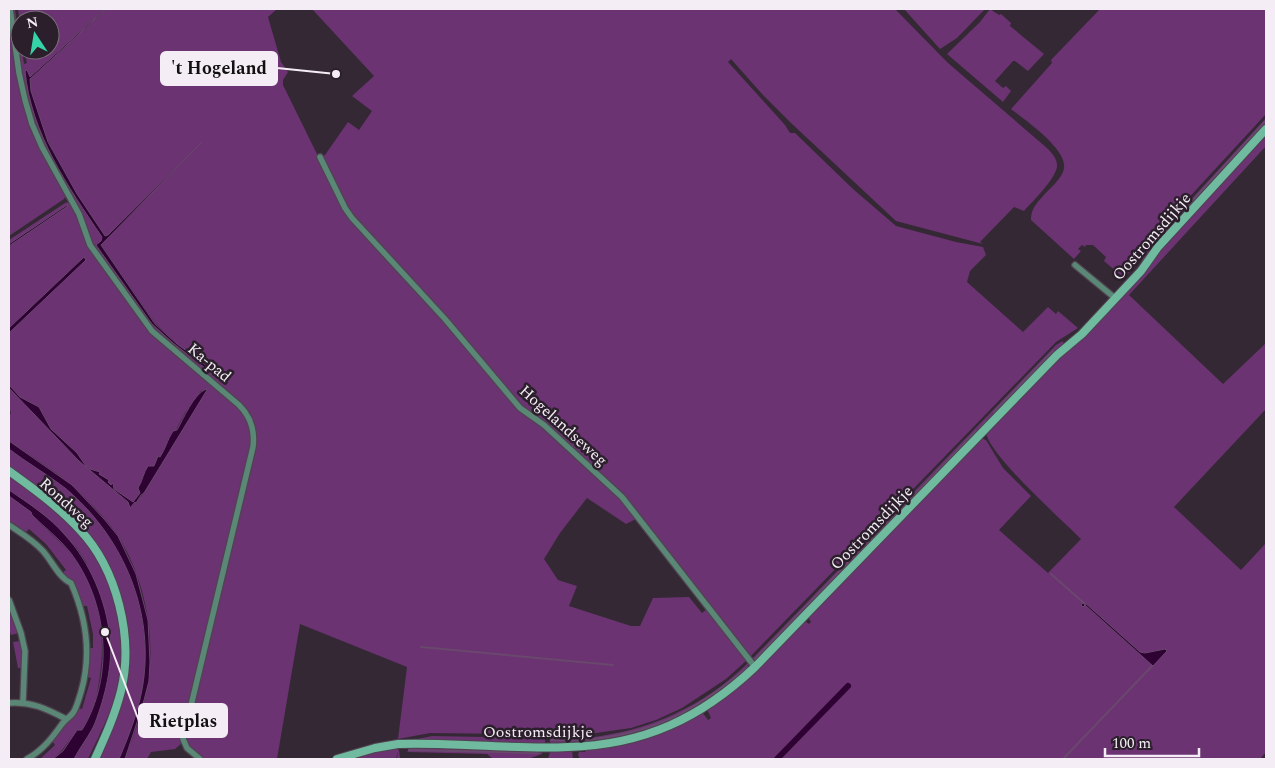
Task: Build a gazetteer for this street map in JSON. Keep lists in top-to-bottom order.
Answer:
{
  "streets": {
    "street": [
      "Oostromsdijkje",
      "Ka-pad",
      "Hogelandseweg",
      "Rondweg"
    ]
  },
  "crossings": [
    ["Oostromsdijkje", "Hogelandseweg"]
  ],
  "places": ["'t Hogeland", "Rietplas"],
  "scale_bar": "100 m",
  "north": "top"
}
